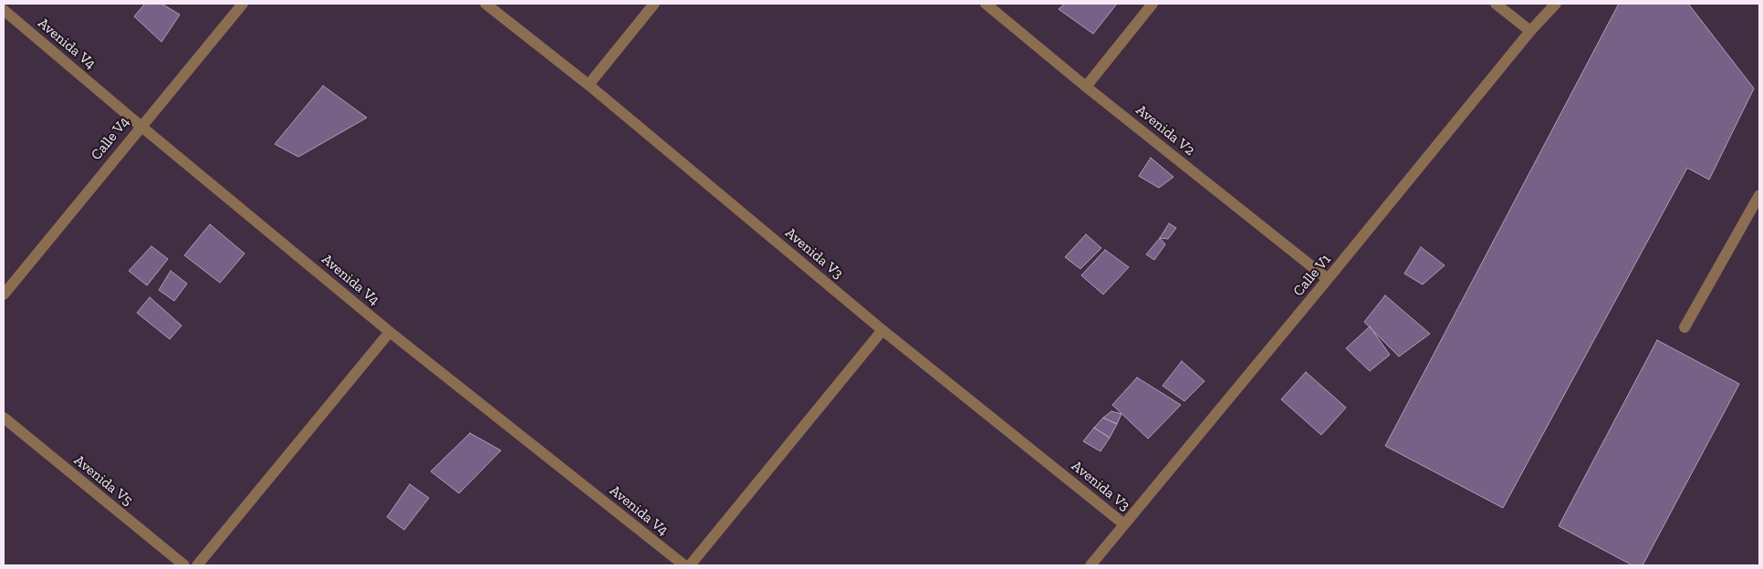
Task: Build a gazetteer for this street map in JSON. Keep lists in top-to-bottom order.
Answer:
{
  "streets": {
    "street": [
      "Avenida V4",
      "Avenida V2",
      "Calle V4",
      "Avenida V3",
      "Calle V1",
      "Avenida V5"
    ]
  },
  "crossings": [
    ["Avenida V4", "Calle V4"],
    ["Avenida V2", "Calle V1"],
    ["Avenida V3", "Calle V1"]
  ]
}
